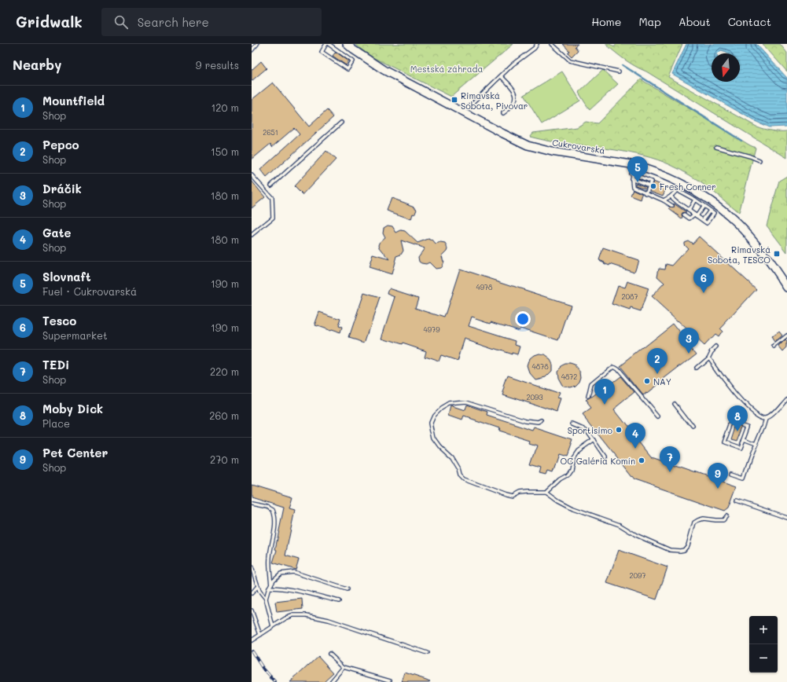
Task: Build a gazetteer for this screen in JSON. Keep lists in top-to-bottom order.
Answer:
{
  "streets": {
    "main road": ["Cukrovarská"]
  },
  "parks": ["Mestská záhrada"],
  "places": {
    "transit": ["Rimavská Sobota, Pivovar", "Rimavská Sobota, TESCO"],
    "other": [
      "Fresh Corner",
      "NAY",
      "Sportisimo",
      "OC Galéria Komín"
    ]
  },
  "house_numbers": [
    "2651",
    "4978",
    "2087",
    "4979",
    "4878",
    "4872",
    "2093",
    "2097"
  ],
  "north": "bottom",
  "page": {
    "header": "Gridwalk",
    "search": "Search here",
    "nav": [
      "Home",
      "Map",
      "About",
      "Contact"
    ],
    "heading": ["Nearby", "9 results"],
    "list": [
      {
        "mark": "1",
        "name": "Mountfield",
        "note": "Shop",
        "value": "120 m"
      },
      {
        "mark": "2",
        "name": "Pepco",
        "note": "Shop",
        "value": "150 m"
      },
      {
        "mark": "3",
        "name": "Dráčik",
        "note": "Shop",
        "value": "180 m"
      },
      {
        "mark": "4",
        "name": "Gate",
        "note": "Shop",
        "value": "180 m"
      },
      {
        "mark": "5",
        "name": "Slovnaft",
        "note": "Fuel · Cukrovarská",
        "value": "190 m"
      },
      {
        "mark": "6",
        "name": "Tesco",
        "note": "Supermarket",
        "value": "190 m"
      },
      {
        "mark": "7",
        "name": "TEDi",
        "note": "Shop",
        "value": "220 m"
      },
      {
        "mark": "8",
        "name": "Moby Dick",
        "note": "Place",
        "value": "260 m"
      },
      {
        "mark": "9",
        "name": "Pet Center",
        "note": "Shop",
        "value": "270 m"
      }
    ],
    "pins": [
      "5",
      "6",
      "3",
      "2",
      "1",
      "8",
      "4",
      "7",
      "9"
    ],
    "map_buttons": ["+", "−"]
  }
}
